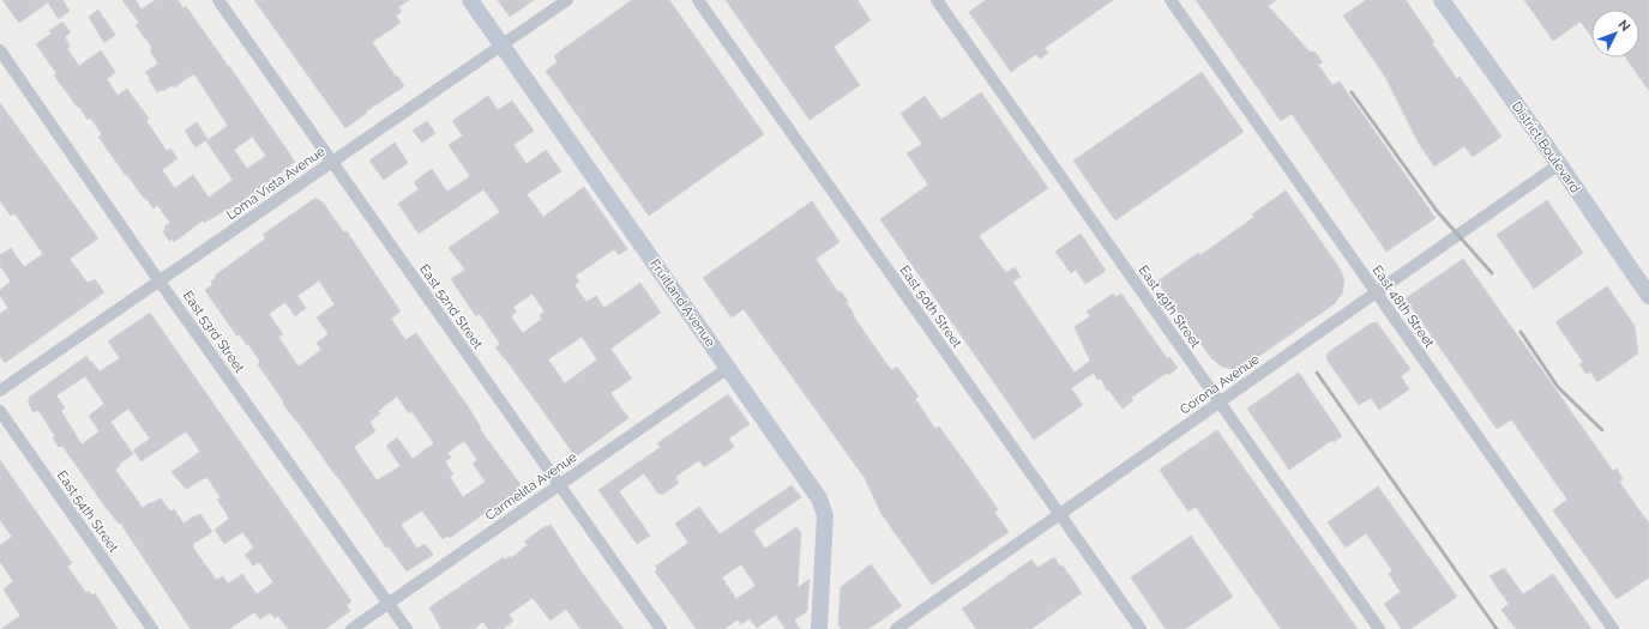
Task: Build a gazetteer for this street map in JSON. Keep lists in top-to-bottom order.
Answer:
{
  "streets": {
    "street": [
      "District Boulevard",
      "Loma Vista Avenue",
      "Fruitland Avenue",
      "East 52nd Street",
      "East 50th Street",
      "East 49th Street",
      "East 48th Street",
      "East 53rd Street",
      "Corona Avenue",
      "Carmelita Avenue",
      "East 54th Street"
    ]
  },
  "crossings": [
    ["District Boulevard", "Corona Avenue"],
    ["Loma Vista Avenue", "Fruitland Avenue"],
    ["Loma Vista Avenue", "East 52nd Street"],
    ["Loma Vista Avenue", "East 53rd Street"],
    ["Fruitland Avenue", "Carmelita Avenue"],
    ["East 52nd Street", "Carmelita Avenue"],
    ["East 50th Street", "Corona Avenue"],
    ["East 49th Street", "Corona Avenue"],
    ["East 48th Street", "Corona Avenue"],
    ["East 53rd Street", "Carmelita Avenue"]
  ],
  "north": "top right"
}
